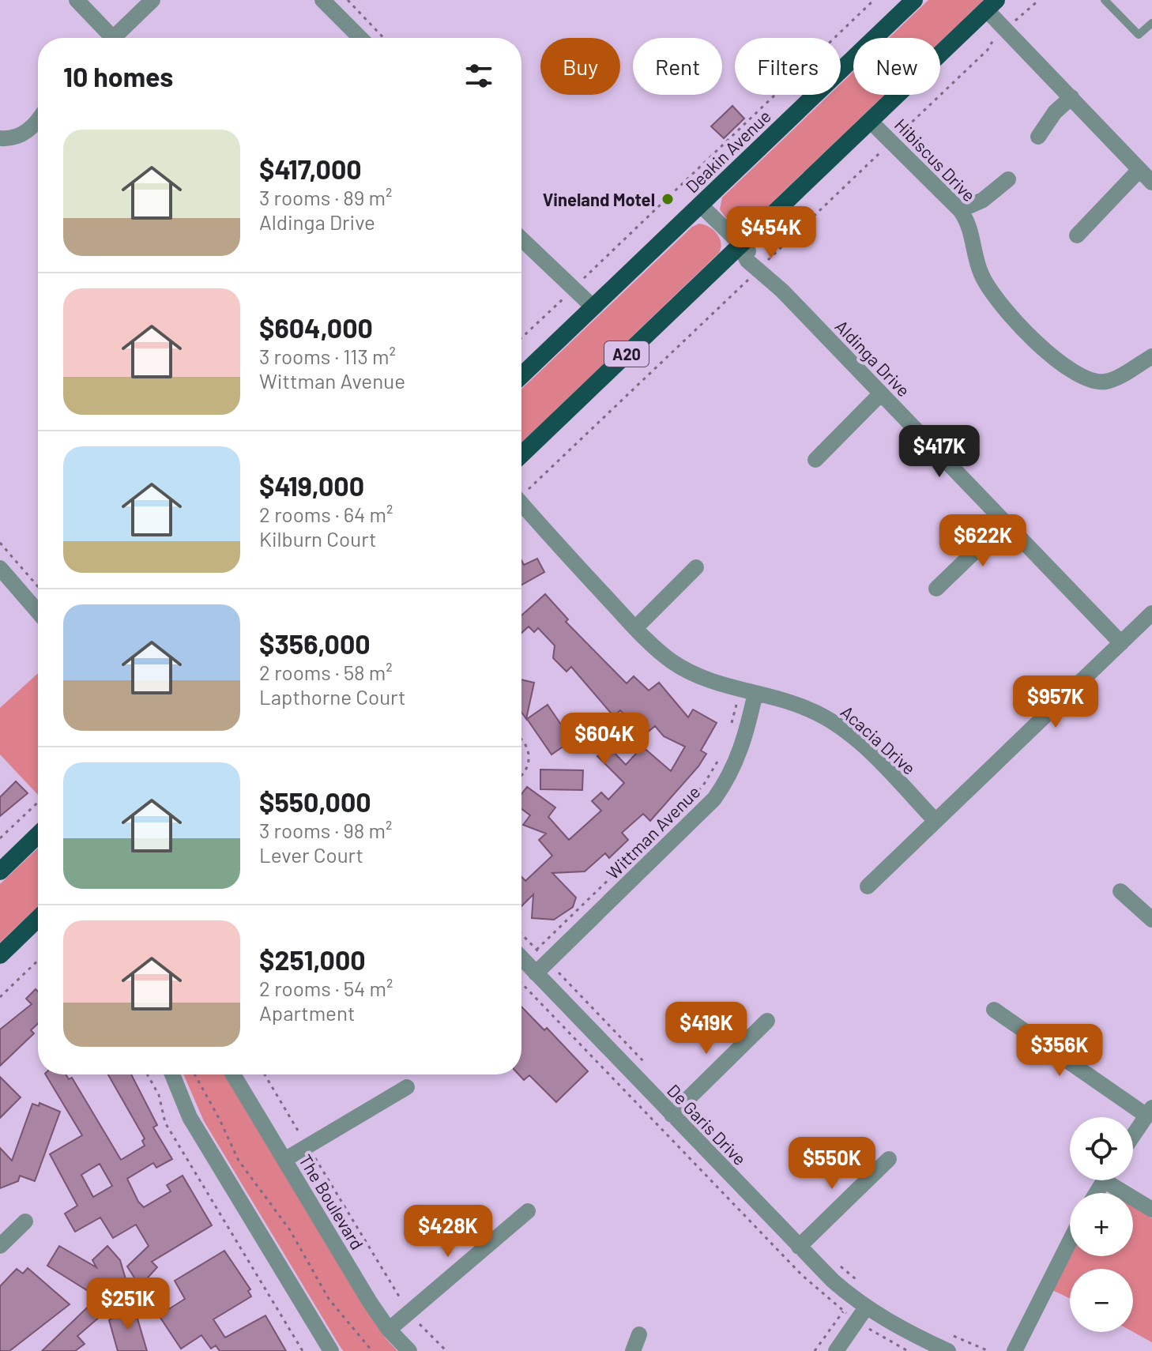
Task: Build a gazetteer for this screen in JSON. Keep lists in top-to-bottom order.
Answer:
{
  "streets": {
    "highway": ["Deakin Avenue", "A20"],
    "street": [
      "Hibiscus Drive",
      "Aldinga Drive",
      "Acacia Drive",
      "Wittman Avenue",
      "De Garis Drive",
      "The Boulevard"
    ]
  },
  "crossings": [
    ["Hibiscus Drive", "A20"],
    ["A20", "Aldinga Drive"],
    ["Acacia Drive", "Wittman Avenue"],
    ["Wittman Avenue", "De Garis Drive"]
  ],
  "places": ["Vineland Motel"],
  "page": {
    "chip": [
      "Buy",
      "Rent",
      "Filters",
      "New"
    ],
    "heading": "10 homes",
    "list": [
      {
        "name": "$417,000",
        "note": "3 rooms · 89 m² · Aldinga Drive"
      },
      {
        "name": "$604,000",
        "note": "3 rooms · 113 m² · Wittman Avenue"
      },
      {
        "name": "$419,000",
        "note": "2 rooms · 64 m² · Kilburn Court"
      },
      {
        "name": "$356,000",
        "note": "2 rooms · 58 m² · Lapthorne Court"
      },
      {
        "name": "$550,000",
        "note": "3 rooms · 98 m² · Lever Court"
      },
      {
        "name": "$251,000",
        "note": "2 rooms · 54 m² · Apartment"
      }
    ],
    "price": [
      "$454K",
      "$417K",
      "$622K",
      "$957K",
      "$604K",
      "$419K",
      "$356K",
      "$550K",
      "$428K",
      "$251K"
    ],
    "map_buttons": ["+", "−"]
  }
}
